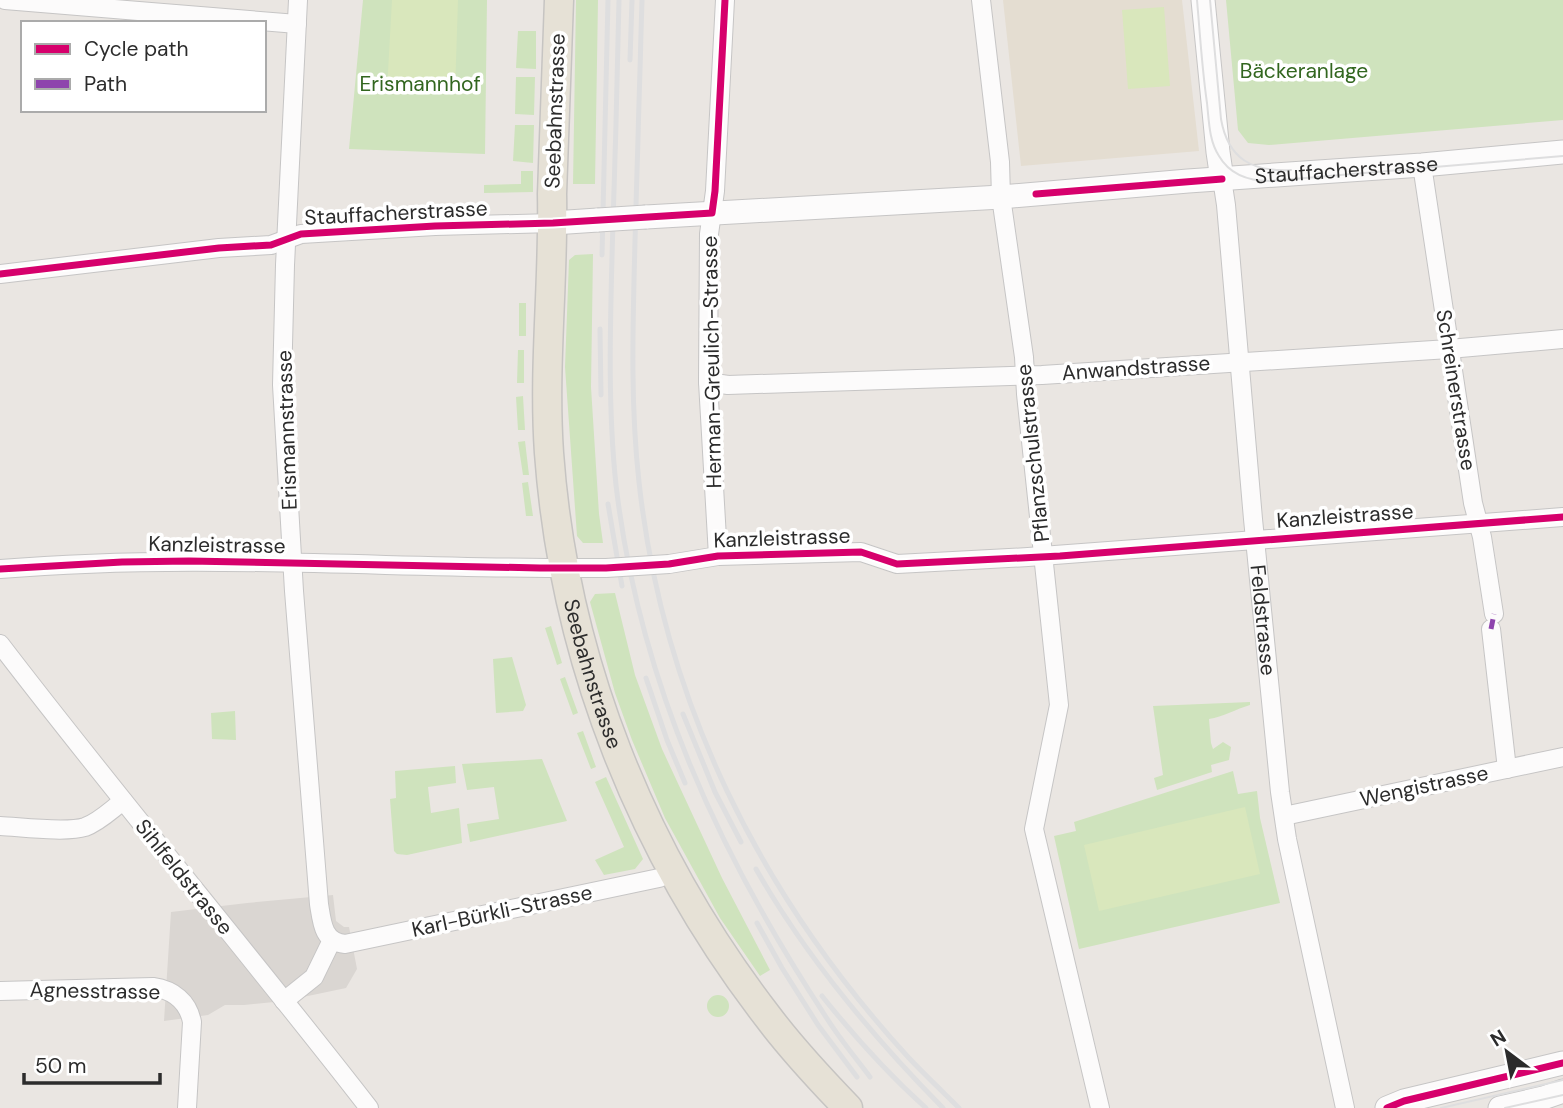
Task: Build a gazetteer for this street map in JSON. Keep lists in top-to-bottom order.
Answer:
{
  "streets": {
    "main road": ["Seebahnstrasse"],
    "street": [
      "Stauffacherstrasse",
      "Herman-Greulich-Strasse",
      "Anwandstrasse",
      "Schreinerstrasse",
      "Erismannstrasse",
      "Pflanzschulstrasse",
      "Kanzleistrasse",
      "Feldstrasse",
      "Wengistrasse",
      "Sihlfeldstrasse",
      "Karl-Bürkli-Strasse",
      "Agnesstrasse"
    ]
  },
  "crossings": [
    ["Seebahnstrasse", "Stauffacherstrasse"],
    ["Seebahnstrasse", "Kanzleistrasse"],
    ["Seebahnstrasse", "Karl-Bürkli-Strasse"],
    ["Stauffacherstrasse", "Herman-Greulich-Strasse"],
    ["Stauffacherstrasse", "Schreinerstrasse"],
    ["Stauffacherstrasse", "Erismannstrasse"],
    ["Stauffacherstrasse", "Pflanzschulstrasse"],
    ["Stauffacherstrasse", "Feldstrasse"],
    ["Herman-Greulich-Strasse", "Anwandstrasse"],
    ["Herman-Greulich-Strasse", "Kanzleistrasse"],
    ["Anwandstrasse", "Schreinerstrasse"],
    ["Anwandstrasse", "Pflanzschulstrasse"],
    ["Anwandstrasse", "Feldstrasse"],
    ["Schreinerstrasse", "Kanzleistrasse"],
    ["Schreinerstrasse", "Wengistrasse"],
    ["Erismannstrasse", "Kanzleistrasse"],
    ["Erismannstrasse", "Karl-Bürkli-Strasse"],
    ["Pflanzschulstrasse", "Kanzleistrasse"],
    ["Kanzleistrasse", "Feldstrasse"],
    ["Feldstrasse", "Wengistrasse"]
  ],
  "parks": ["Bäckeranlage", "Erismannhof"],
  "legend": ["Cycle path", "Path"],
  "scale_bar": "50 m",
  "north": "top left"
}
